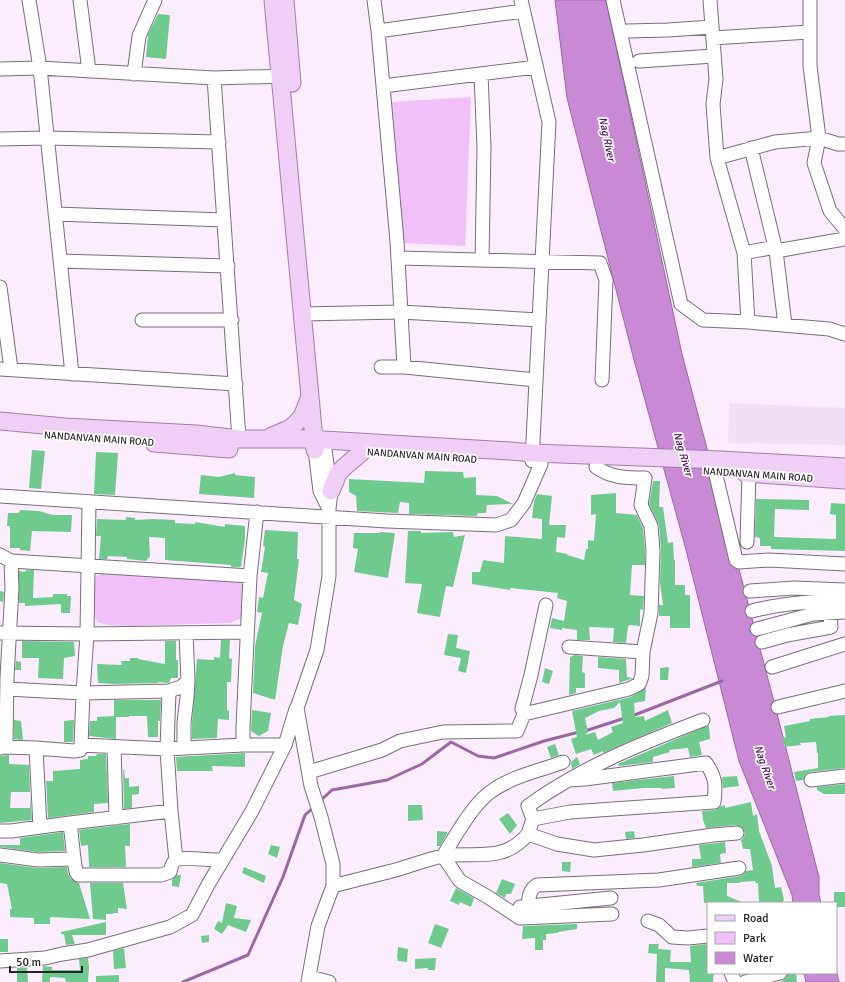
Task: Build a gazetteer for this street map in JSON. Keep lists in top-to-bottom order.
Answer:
{
  "streets": {
    "main road": ["NANDANVAN MAIN ROAD"]
  },
  "water": ["Nag River"],
  "legend": ["Road", "Park", "Water"],
  "scale_bar": "50 m"
}
